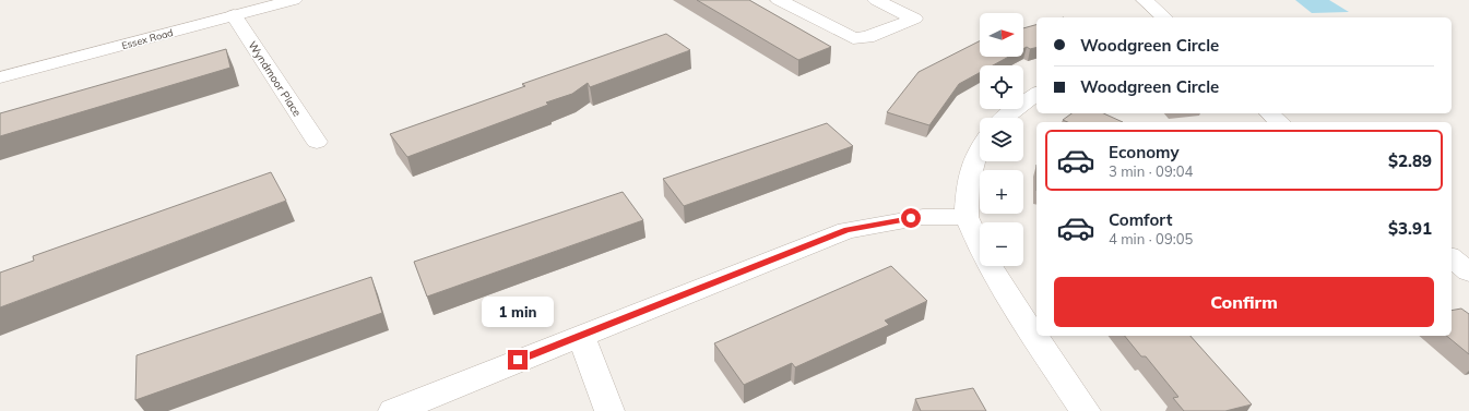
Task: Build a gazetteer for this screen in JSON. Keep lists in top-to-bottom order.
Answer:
{
  "streets": {
    "street": ["Essex Road", "Wyndmoor Place"]
  },
  "crossings": [
    ["Essex Road", "Wyndmoor Place"]
  ],
  "north": "right",
  "page": {
    "map_buttons": ["+", "−"],
    "banner": ["Woodgreen Circle", "Woodgreen Circle"],
    "list": [
      {
        "name": "Economy",
        "note": "3 min · 09:04",
        "value": "$2.89"
      },
      {
        "name": "Comfort",
        "note": "4 min · 09:05",
        "value": "$3.91"
      }
    ],
    "buttons": "Confirm",
    "bubble": "1 min"
  }
}
